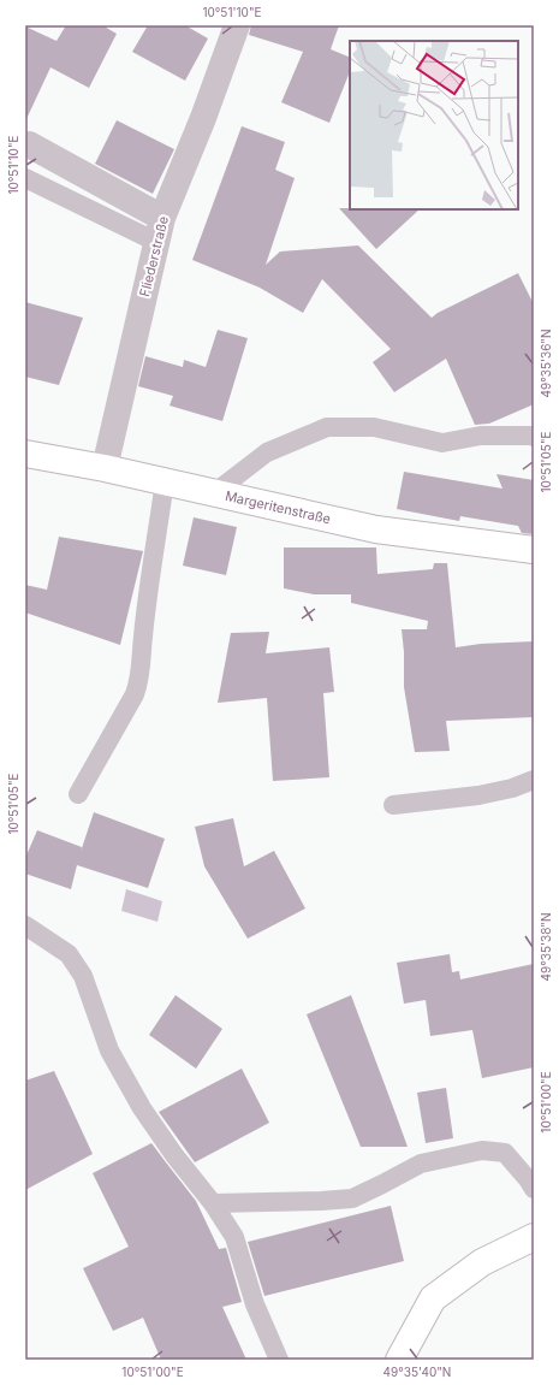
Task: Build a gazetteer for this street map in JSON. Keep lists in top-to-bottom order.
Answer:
{
  "streets": {
    "street": ["Fliederstraße", "Margeritenstraße"]
  },
  "crossings": [
    ["Fliederstraße", "Margeritenstraße"]
  ],
  "coordinates": [
    "10°51'10\"E",
    "49°35'36\"N",
    "10°51'05\"E",
    "49°35'38\"N",
    "10°51'00\"E",
    "49°35'40\"N"
  ]
}
